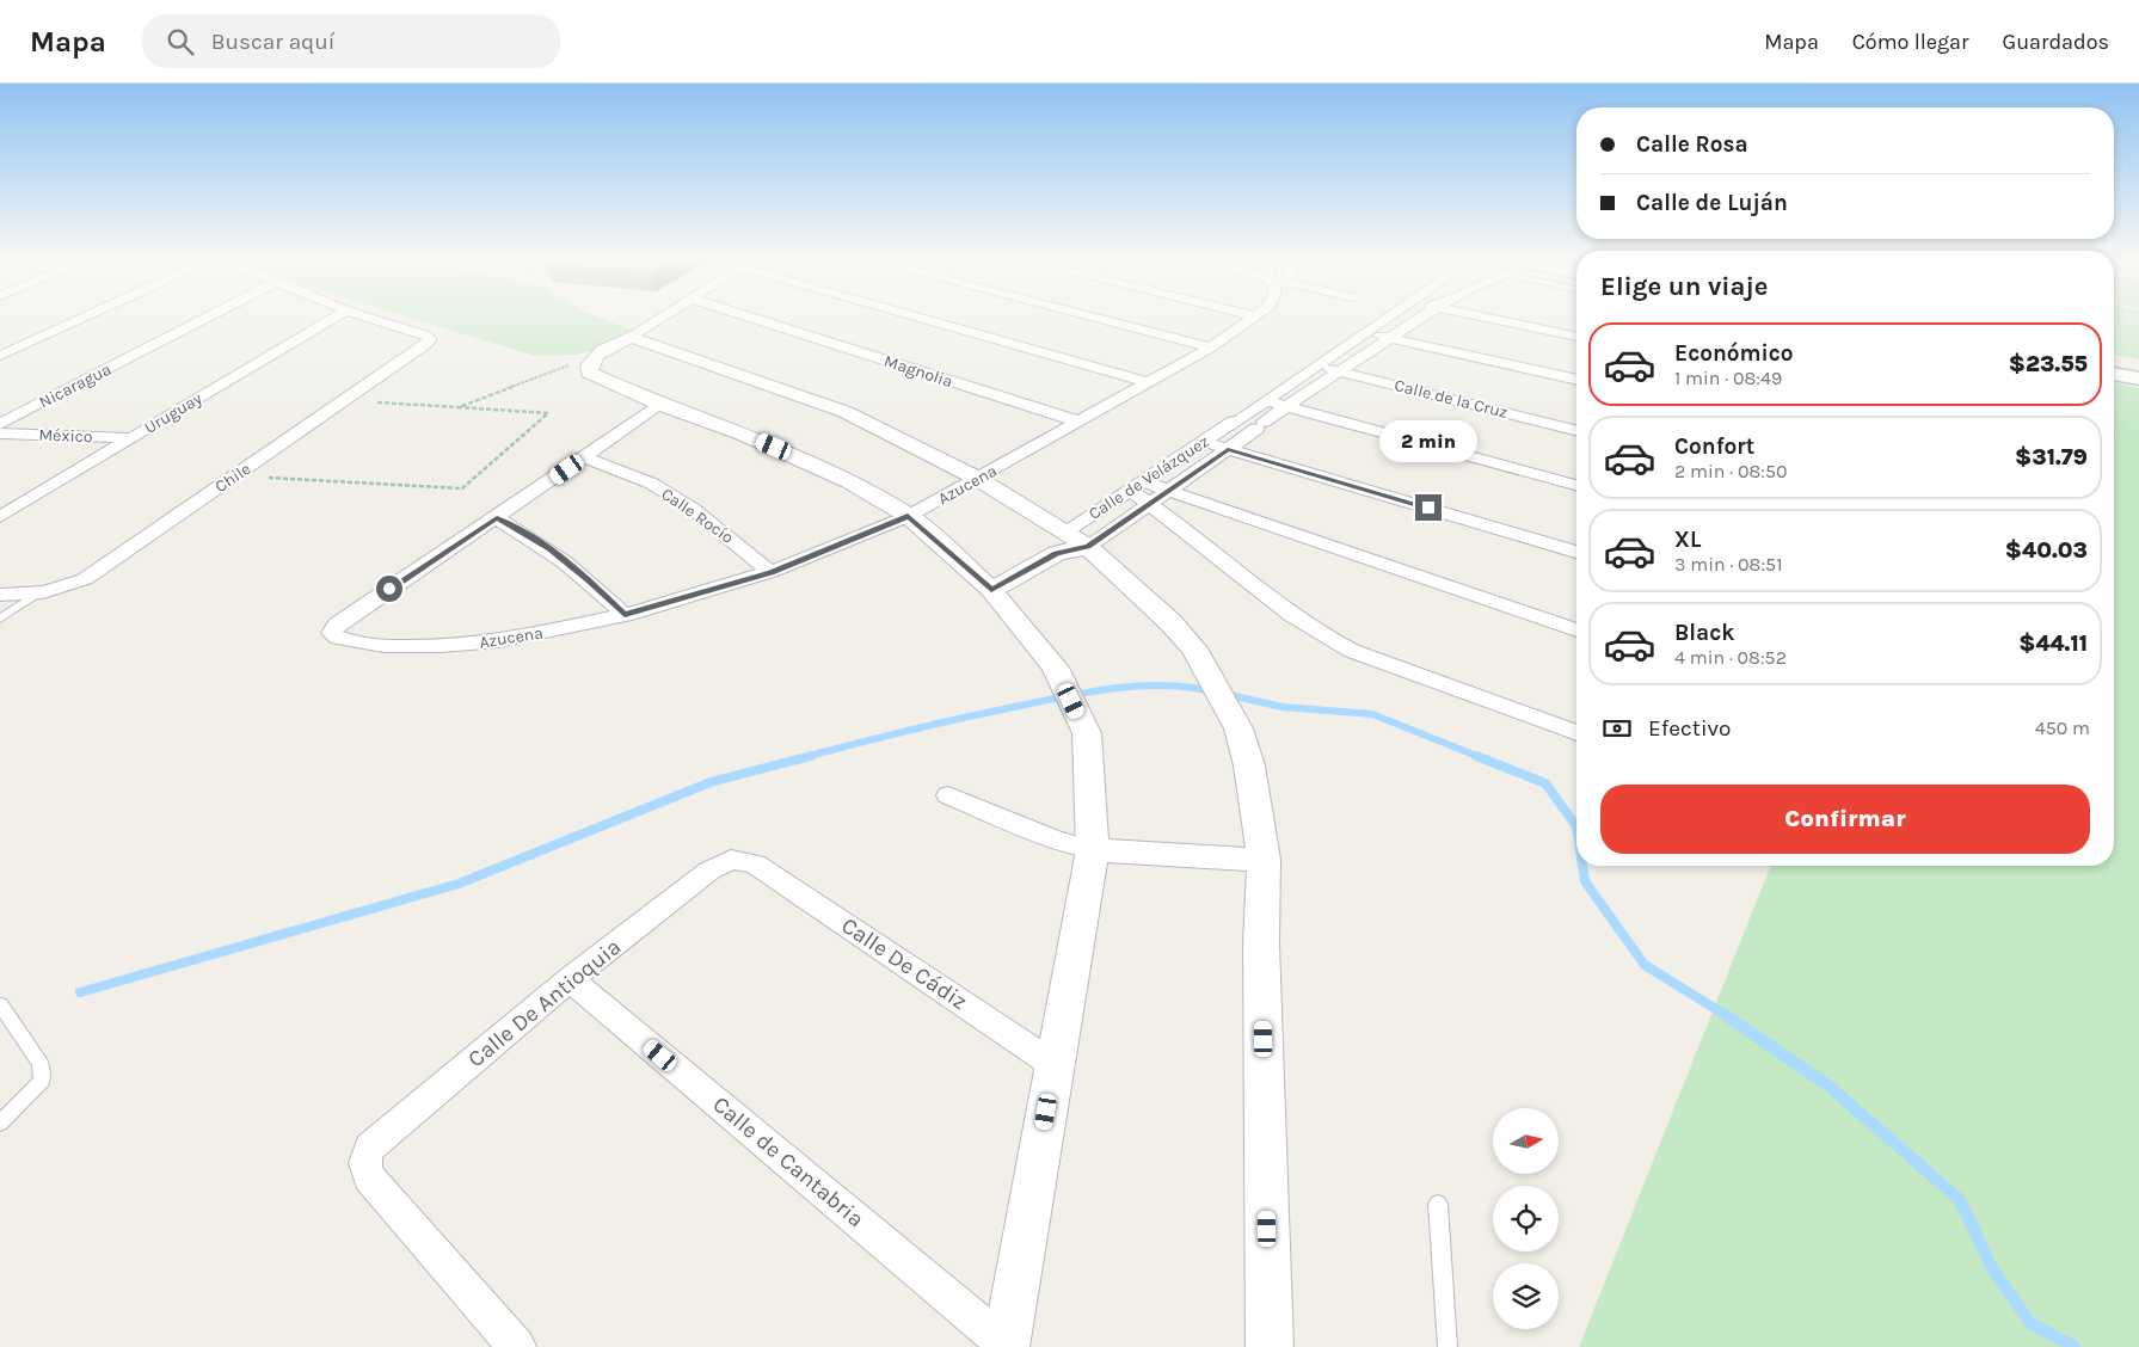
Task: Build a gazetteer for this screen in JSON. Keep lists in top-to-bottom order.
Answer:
{
  "streets": {
    "street": [
      "Magnolia",
      "Nicaragua",
      "Calle de la Cruz",
      "Uruguay",
      "México",
      "Chile",
      "Calle de Velázquez",
      "Azucena",
      "Calle Rocío",
      "Calle De Cádiz",
      "Calle De Antioquia",
      "Calle de Cantabria"
    ]
  },
  "crossings": [
    ["Magnolia", "Azucena"],
    ["Calle de la Cruz", "Calle de Velázquez"],
    ["Uruguay", "México"],
    ["Azucena", "Calle Rocío"],
    ["Calle De Cádiz", "Calle De Antioquia"],
    ["Calle De Antioquia", "Calle de Cantabria"]
  ],
  "north": "right",
  "page": {
    "header": "Mapa",
    "search": "Buscar aquí",
    "nav": ["Mapa", "Cómo llegar", "Guardados"],
    "banner": ["Calle Rosa", "Calle de Luján"],
    "heading": "Elige un viaje",
    "list": [
      {
        "name": "Económico",
        "note": "1 min · 08:49",
        "value": "$23.55"
      },
      {
        "name": "Confort",
        "note": "2 min · 08:50",
        "value": "$31.79"
      },
      {
        "name": "XL",
        "note": "3 min · 08:51",
        "value": "$40.03"
      },
      {
        "name": "Black",
        "note": "4 min · 08:52",
        "value": "$44.11"
      }
    ],
    "bubble": "2 min",
    "pay": ["Efectivo", "450 m"],
    "buttons": "Confirmar"
  }
}
